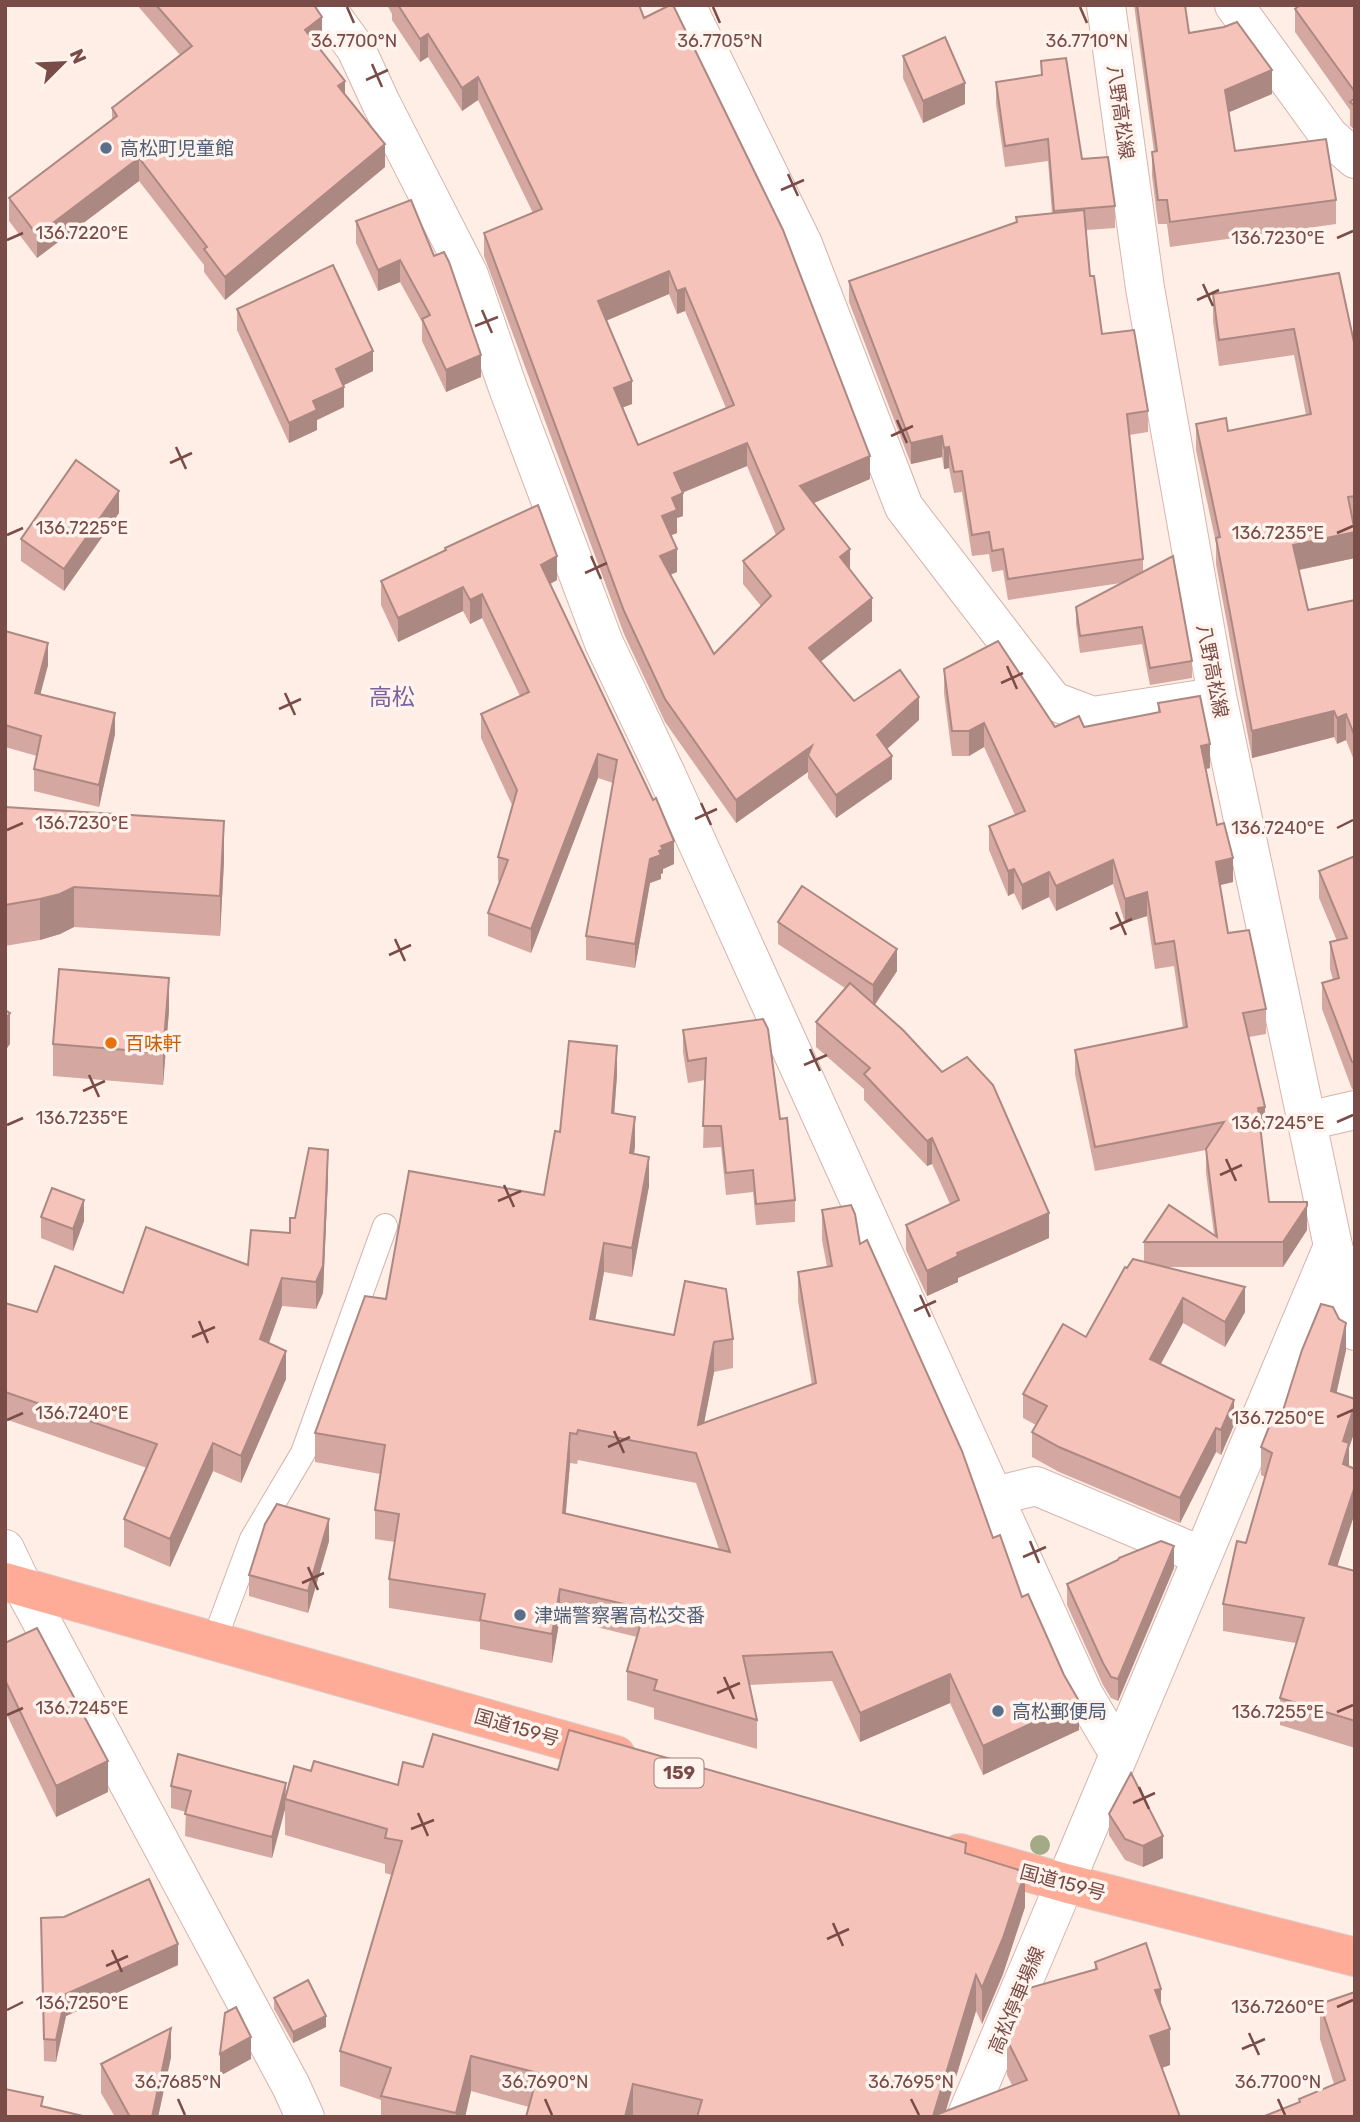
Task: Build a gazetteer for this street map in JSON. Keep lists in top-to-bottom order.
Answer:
{
  "streets": {
    "highway": ["国道159号", "159"],
    "street": ["八野高松線", "高松停車場線"]
  },
  "crossings": [
    ["八野高松線", "高松停車場線"],
    ["国道159号", "高松停車場線"]
  ],
  "districts": ["高松"],
  "places": [
    "高松町児童館",
    "百味軒",
    "津端警察署高松交番",
    "高松郵便局"
  ],
  "north": "top right",
  "coordinates": [
    "36.7700°N",
    "36.7710°N",
    "36.7705°N",
    "136.7220°E",
    "136.7230°E",
    "136.7225°E",
    "136.7235°E",
    "136.7240°E",
    "136.7245°E",
    "136.7250°E",
    "136.7255°E",
    "136.7260°E",
    "36.7685°N",
    "36.7690°N",
    "36.7695°N"
  ]
}
